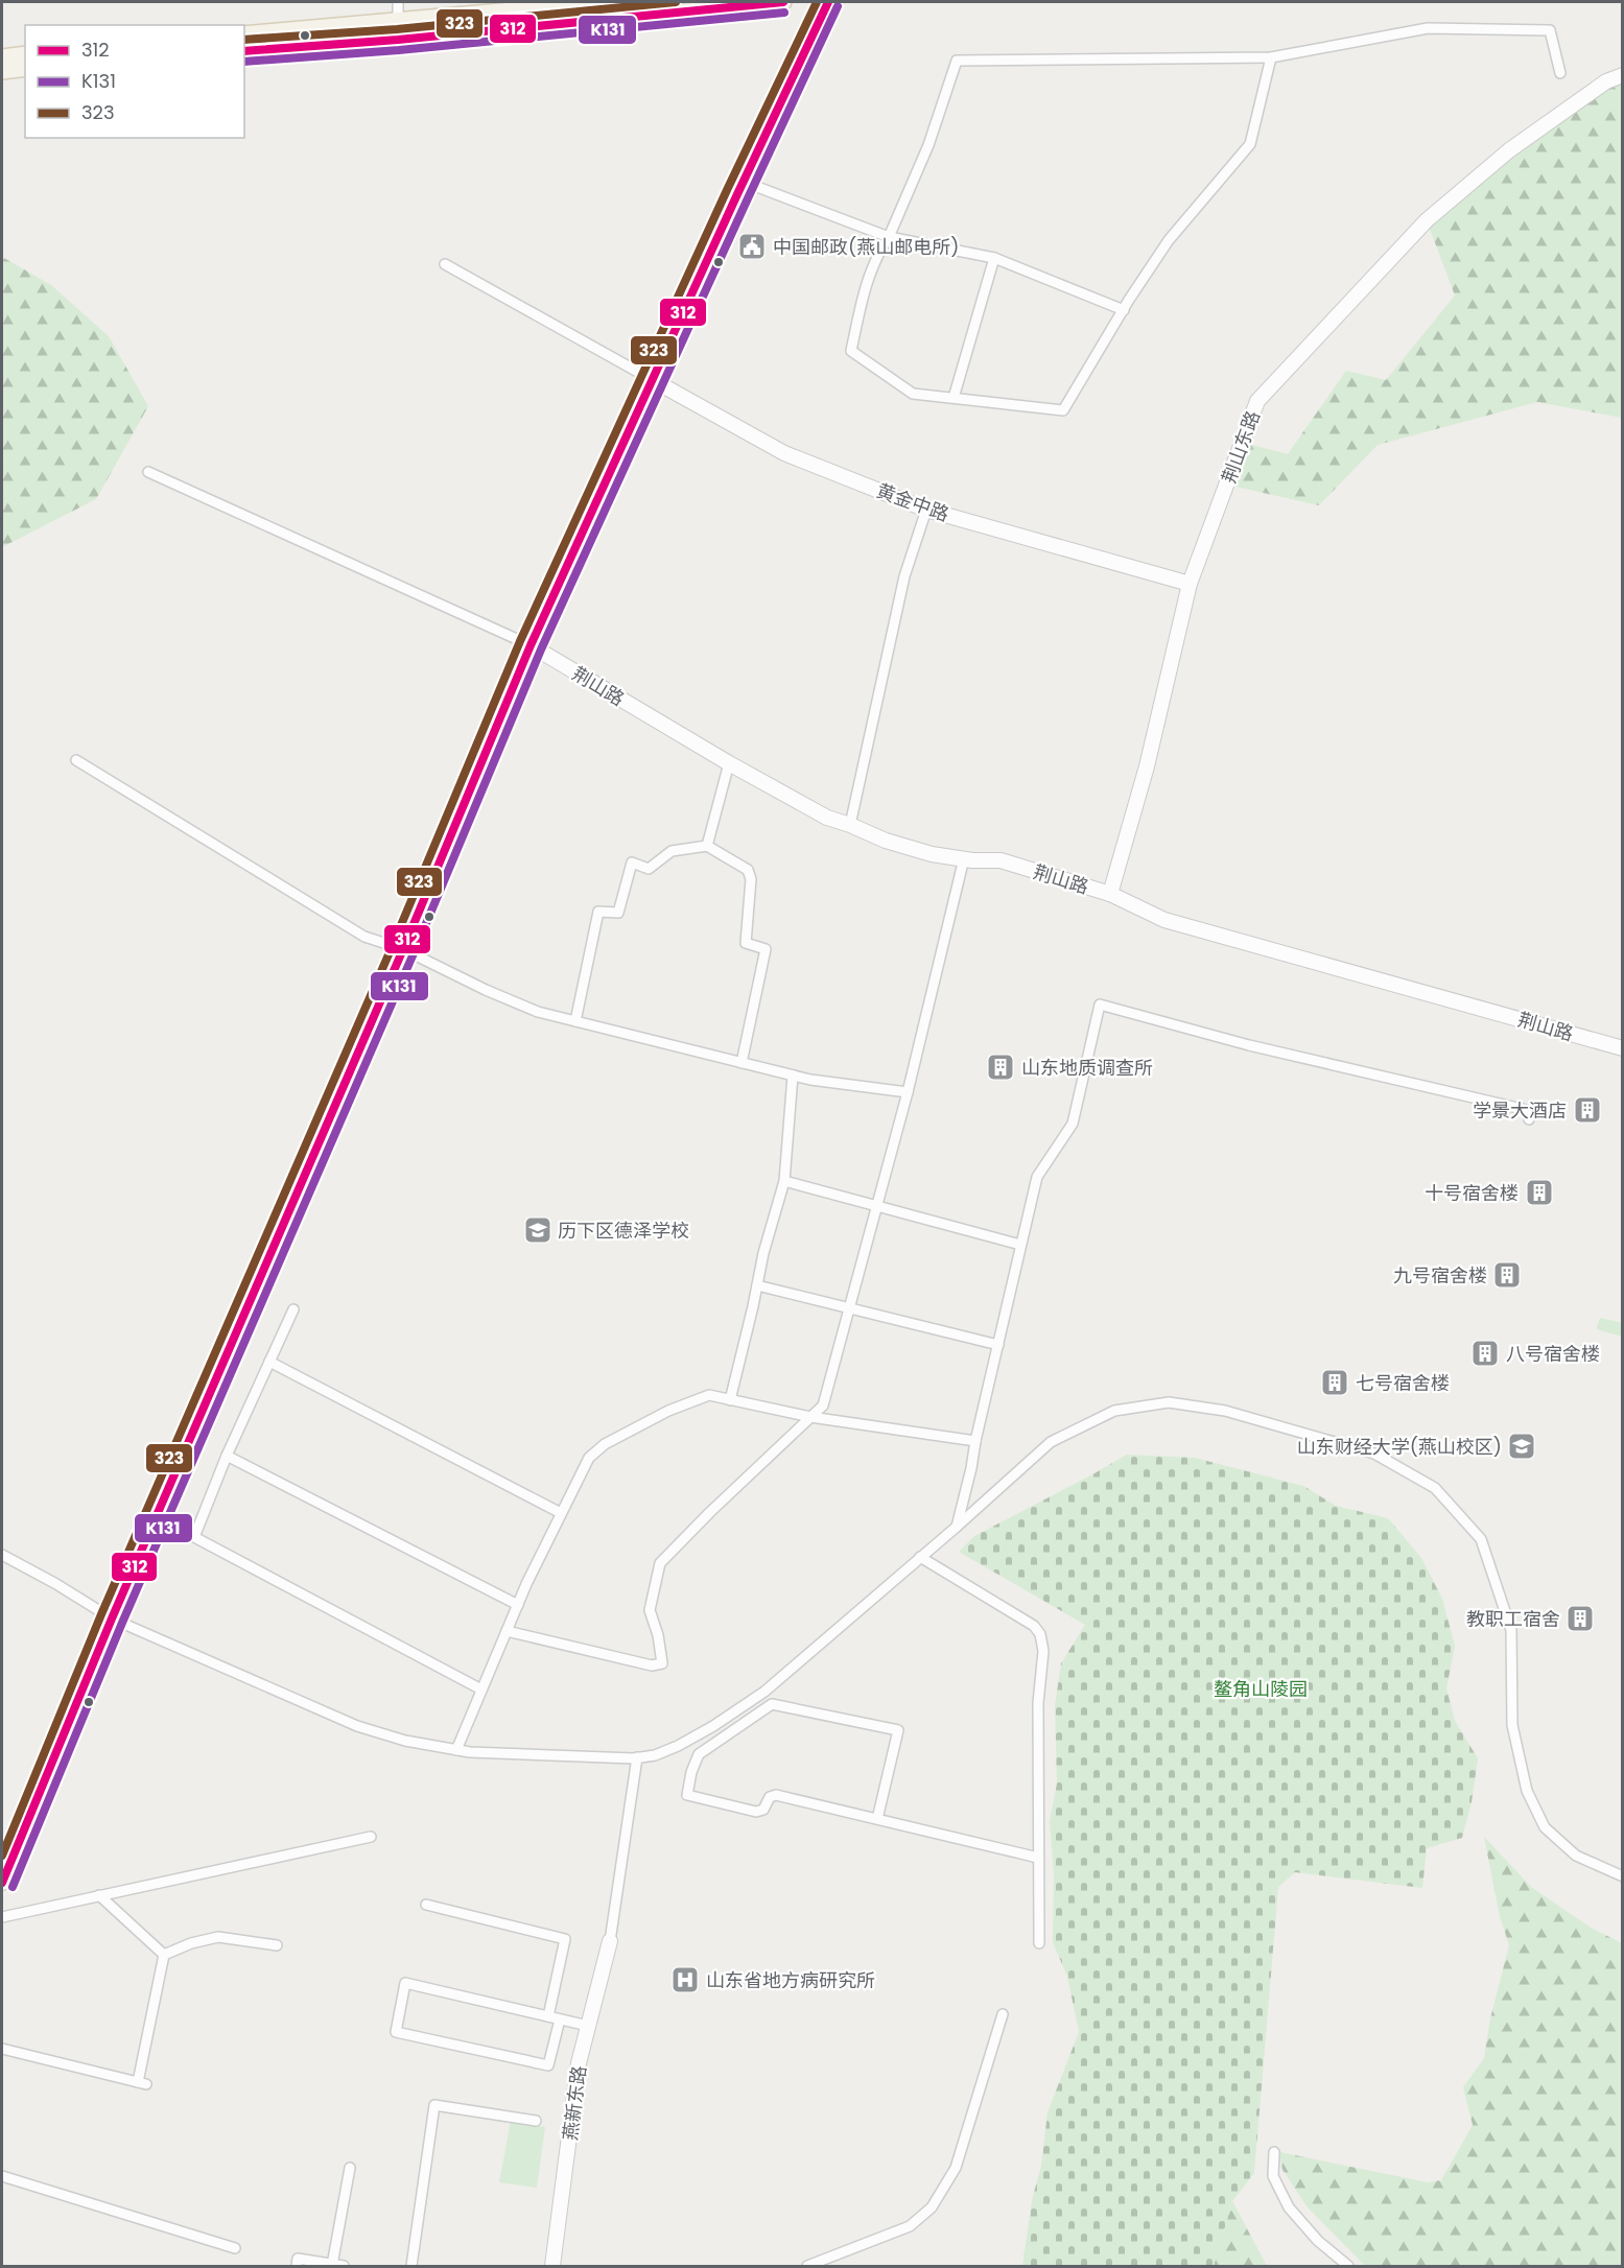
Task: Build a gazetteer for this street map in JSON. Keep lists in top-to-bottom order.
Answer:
{
  "streets": {
    "main road": [
      "荆山东路",
      "黄金中路",
      "荆山路",
      "燕新东路"
    ]
  },
  "crossings": [
    ["荆山东路", "黄金中路"],
    ["荆山东路", "荆山路"]
  ],
  "parks": ["鳌角山陵园"],
  "places": {
    "public building": ["中国邮政(燕山邮电所)"],
    "building": [
      "山东地质调查所",
      "学景大酒店",
      "十号宿舍楼",
      "九号宿舍楼",
      "八号宿舍楼",
      "七号宿舍楼",
      "教职工宿舍"
    ],
    "school or university": ["历下区德泽学校", "山东财经大学(燕山校区)"],
    "hospital": ["山东省地方病研究所"]
  },
  "lines": ["transit line 312", "transit line 323", "transit line K131"],
  "legend": ["312", "K131", "323"]
}
